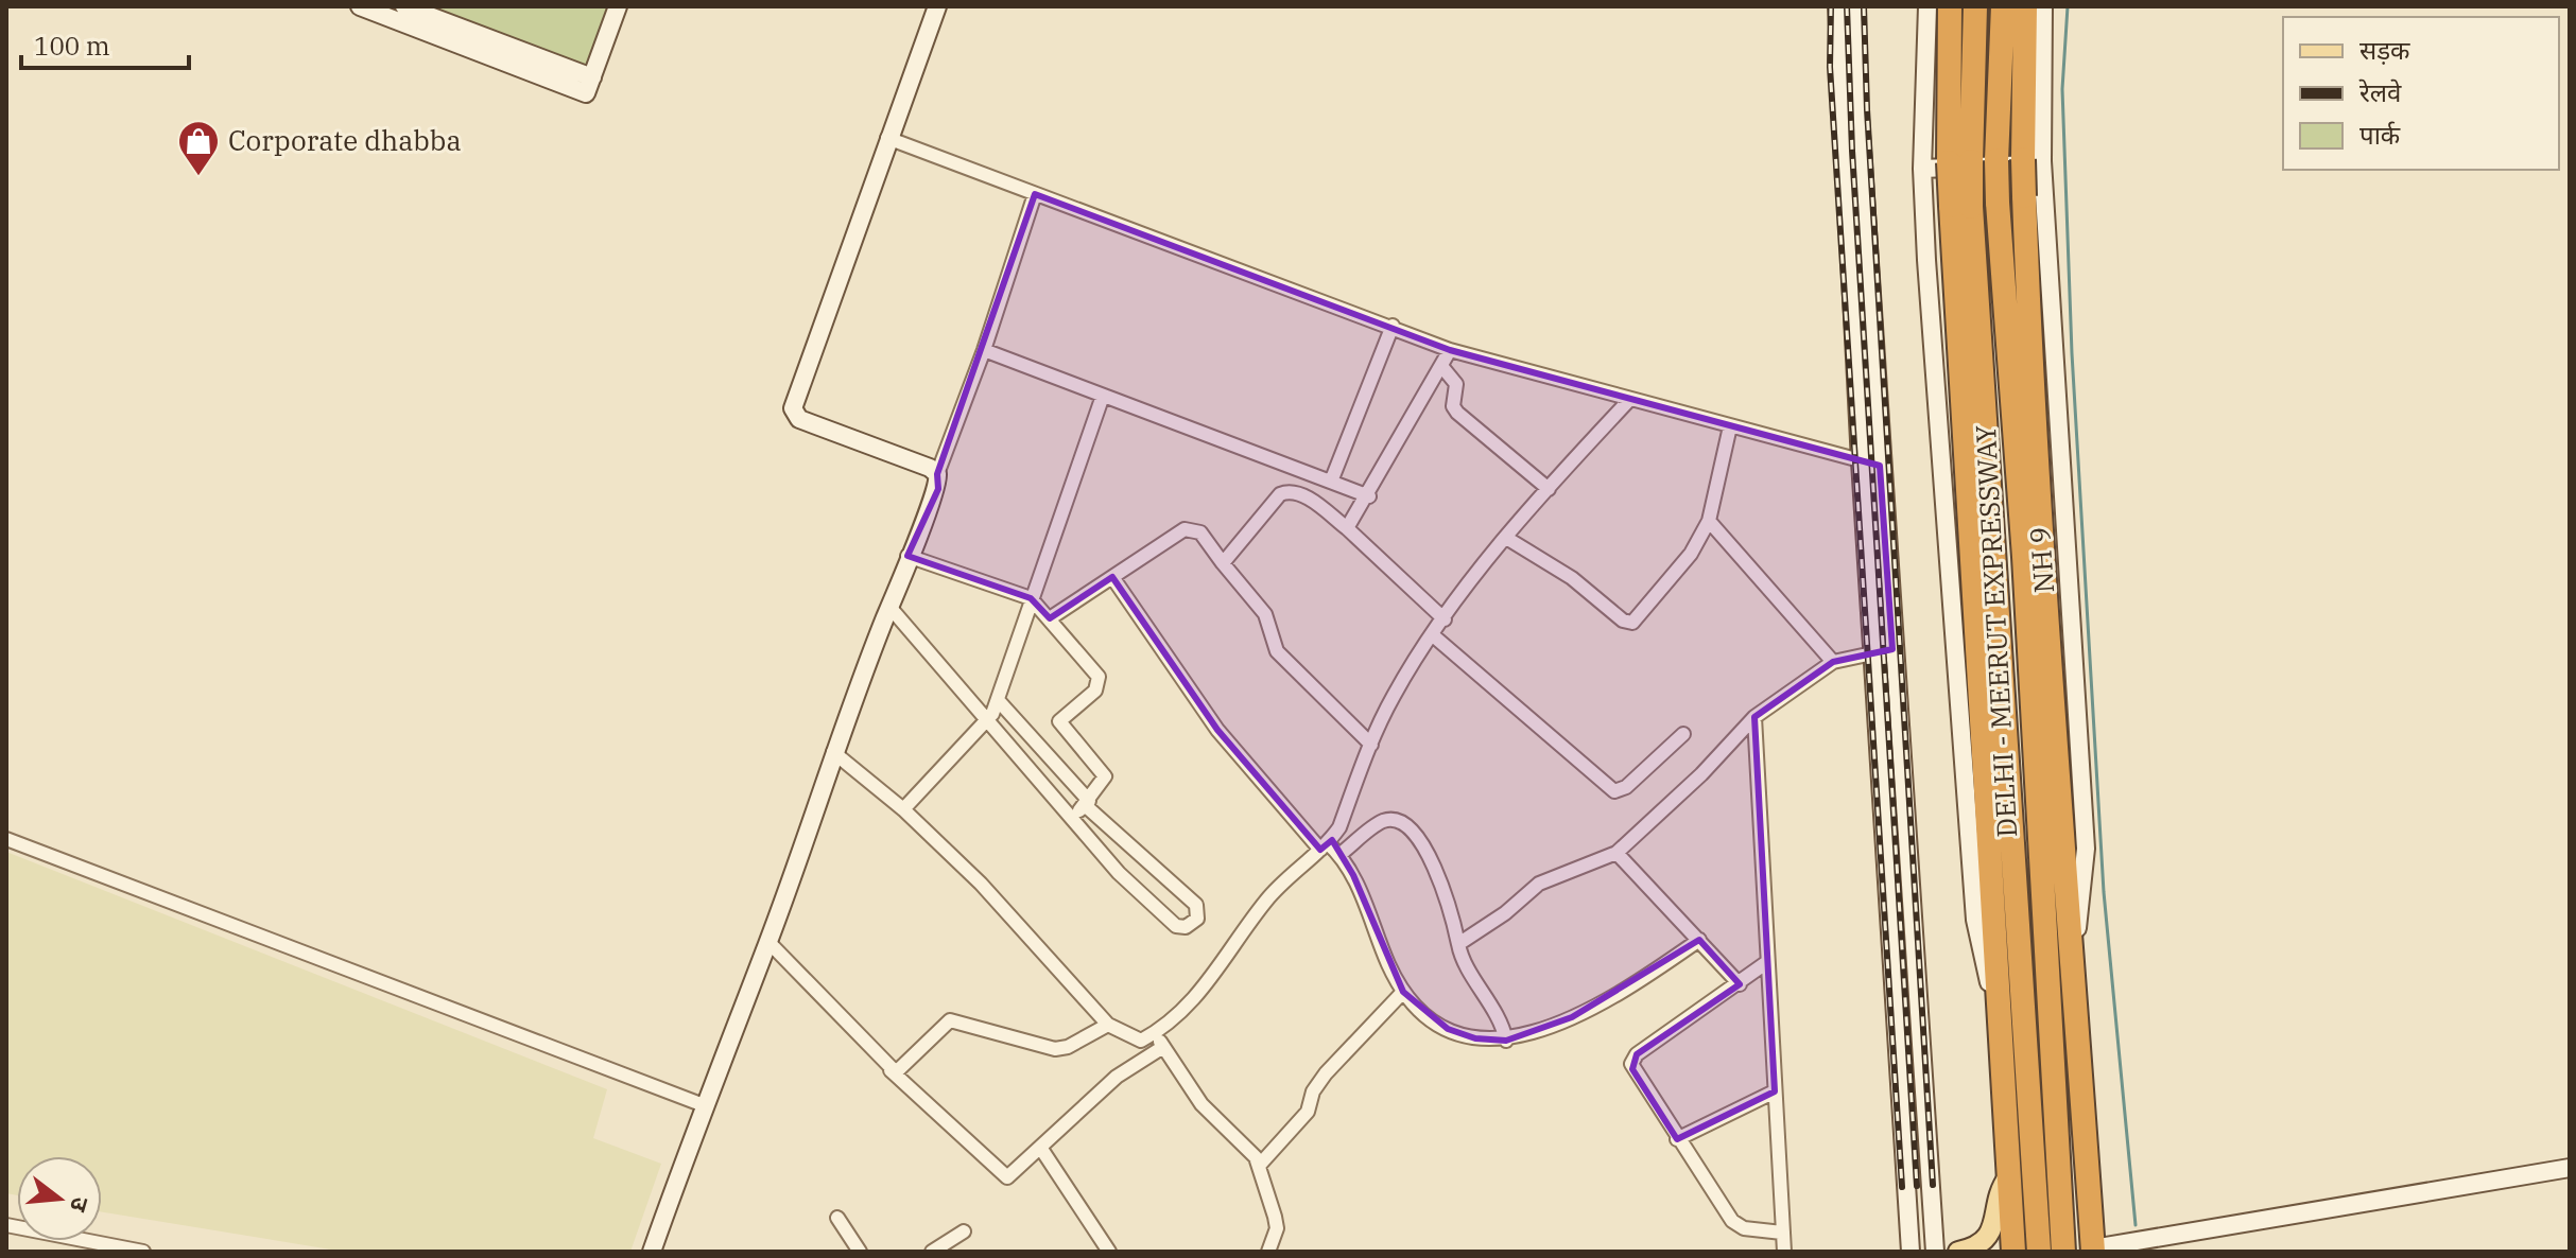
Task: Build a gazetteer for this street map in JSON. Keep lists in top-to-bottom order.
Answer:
{
  "streets": {
    "highway": ["DELHI - MEERUT EXPRESSWAY"]
  },
  "places": {
    "shop": ["Corporate dhabba"]
  },
  "legend": ["सड़क", "रेलवे", "पार्क"],
  "scale_bar": "100 m",
  "north": "right"
}
